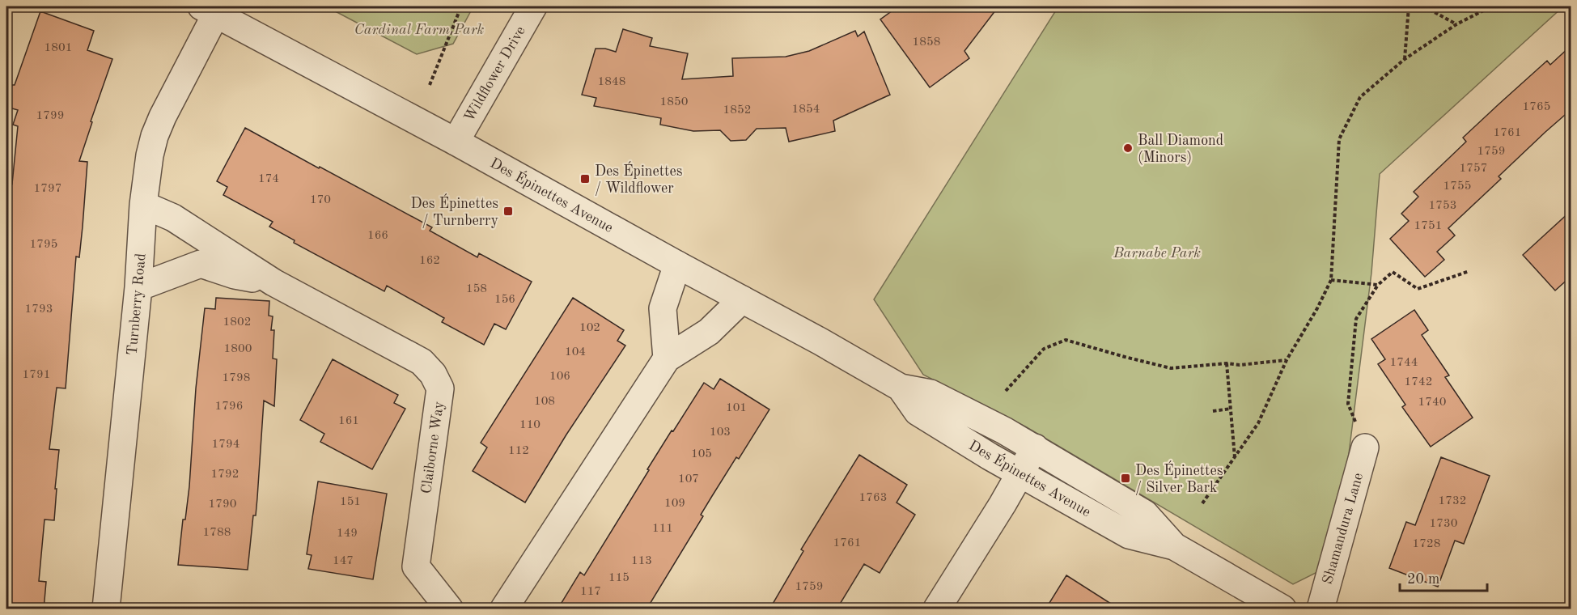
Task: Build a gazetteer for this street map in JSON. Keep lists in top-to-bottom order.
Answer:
{
  "streets": {
    "street": [
      "Wildflower Drive",
      "Des Épinettes Avenue",
      "Turnberry Road",
      "Claiborne Way",
      "Shamandura Lane"
    ]
  },
  "crossings": [
    ["Wildflower Drive", "Des Épinettes Avenue"],
    ["Des Épinettes Avenue", "Turnberry Road"],
    ["Turnberry Road", "Claiborne Way"]
  ],
  "parks": ["Cardinal Farm Park", "Barnabe Park"],
  "places": {
    "other": ["Ball Diamond (Minors)"],
    "transit": ["Des Épinettes / Wildflower", "Des Épinettes / Turnberry", "Des Épinettes / Silver Bark"]
  },
  "house_numbers": [
    "1858",
    "1801",
    "1848",
    "1850",
    "1765",
    "1854",
    "1852",
    "1799",
    "1761",
    "1759",
    "1757",
    "174",
    "1755",
    "1797",
    "170",
    "1753",
    "1751",
    "166",
    "1795",
    "162",
    "158",
    "156",
    "1793",
    "1802",
    "102",
    "1800",
    "104",
    "1744",
    "1791",
    "106",
    "1798",
    "1742",
    "108",
    "1740",
    "1796",
    "101",
    "161",
    "110",
    "103",
    "1794",
    "112",
    "105",
    "1792",
    "107",
    "1763",
    "1732",
    "151",
    "109",
    "1790",
    "1730",
    "111",
    "1788",
    "149",
    "1761",
    "1728",
    "147",
    "113",
    "115",
    "1759",
    "117"
  ],
  "scale_bar": "20 m"
}
